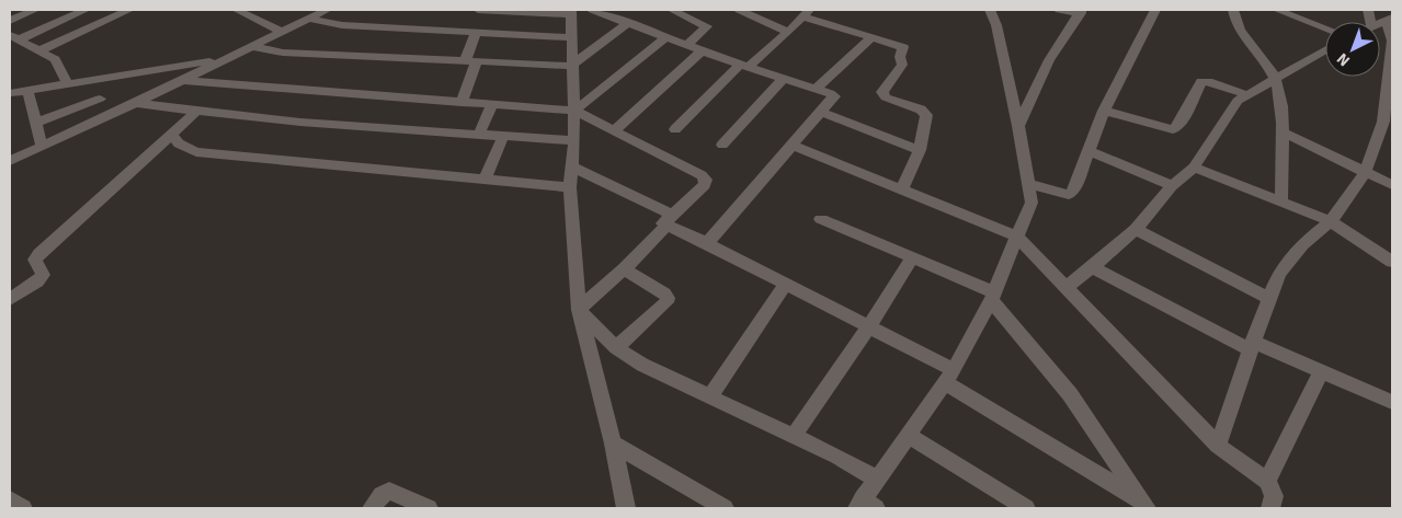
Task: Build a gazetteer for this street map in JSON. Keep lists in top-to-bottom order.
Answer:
{
  "north": "bottom left"
}
